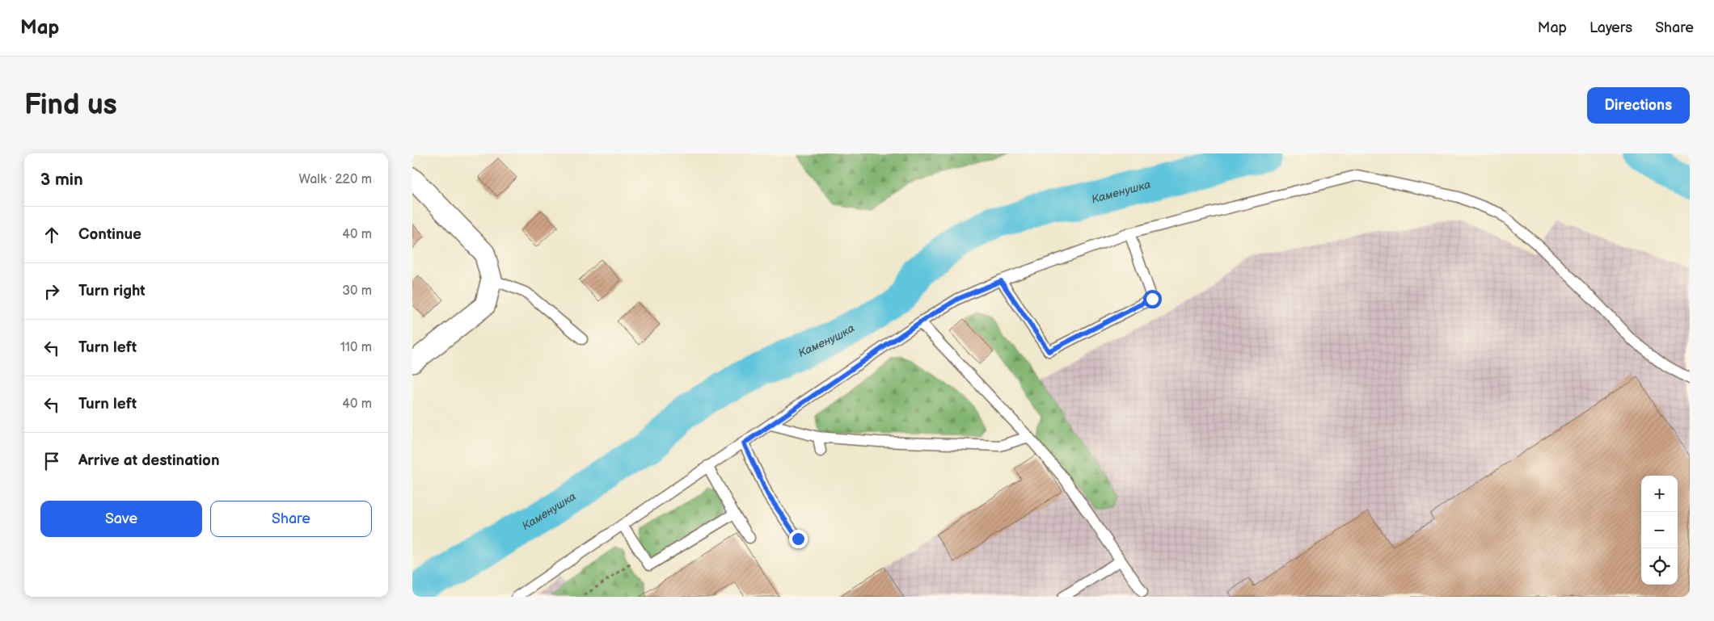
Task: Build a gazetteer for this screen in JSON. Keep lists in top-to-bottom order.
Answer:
{
  "water": ["Каменушка"],
  "page": {
    "header": "Map",
    "nav": ["Map", "Layers", "Share"],
    "buttons": [
      "Directions",
      ["Save", "Share"]
    ],
    "title": "Find us",
    "heading": ["3 min", "Walk · 220 m"],
    "list": [
      ["Continue", "40 m"],
      ["Turn right", "30 m"],
      ["Turn left", "110 m"],
      ["Turn left", "40 m"],
      "Arrive at destination"
    ],
    "map_buttons": ["+", "−"]
  }
}
